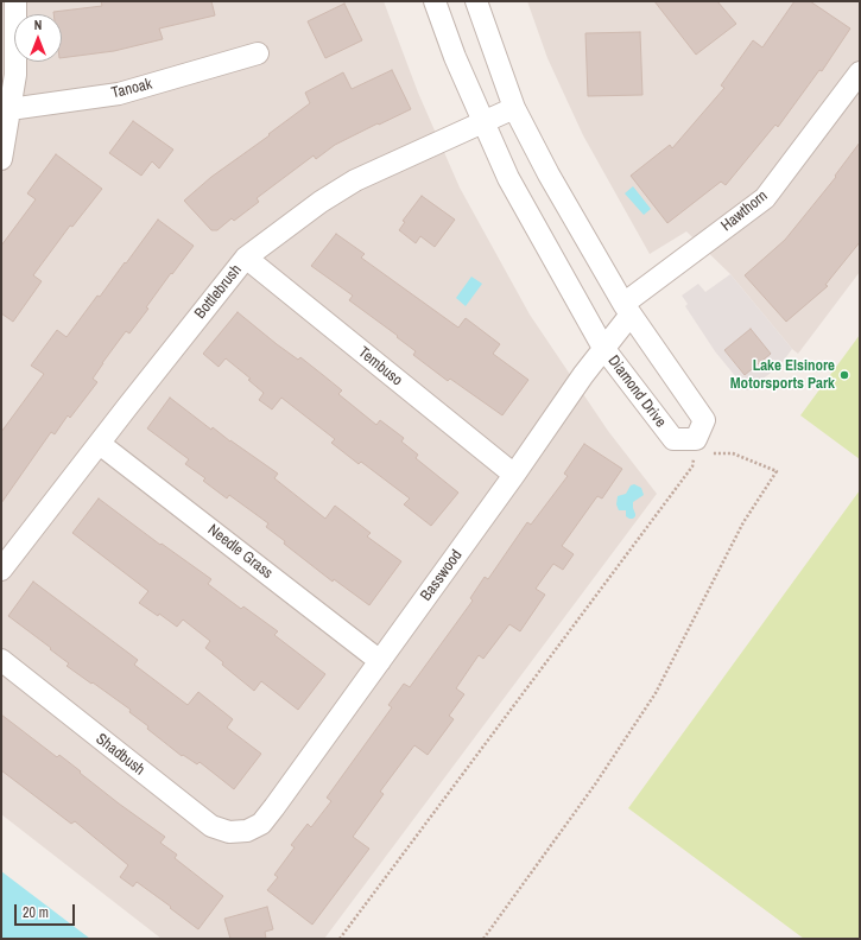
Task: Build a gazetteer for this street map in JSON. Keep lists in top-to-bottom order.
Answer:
{
  "streets": {
    "street": [
      "Tanoak",
      "Hawthorn",
      "Bottlebrush",
      "Tembuso",
      "Diamond Drive",
      "Needle Grass",
      "Basswood",
      "Shadbush"
    ]
  },
  "crossings": [
    ["Hawthorn", "Basswood"],
    ["Bottlebrush", "Tembuso"],
    ["Bottlebrush", "Diamond Drive"],
    ["Bottlebrush", "Needle Grass"],
    ["Tembuso", "Basswood"],
    ["Diamond Drive", "Basswood"],
    ["Needle Grass", "Basswood"],
    ["Basswood", "Shadbush"]
  ],
  "places": ["Lake Elsinore Motorsports Park"],
  "scale_bar": "20 m",
  "north": "top"
}
